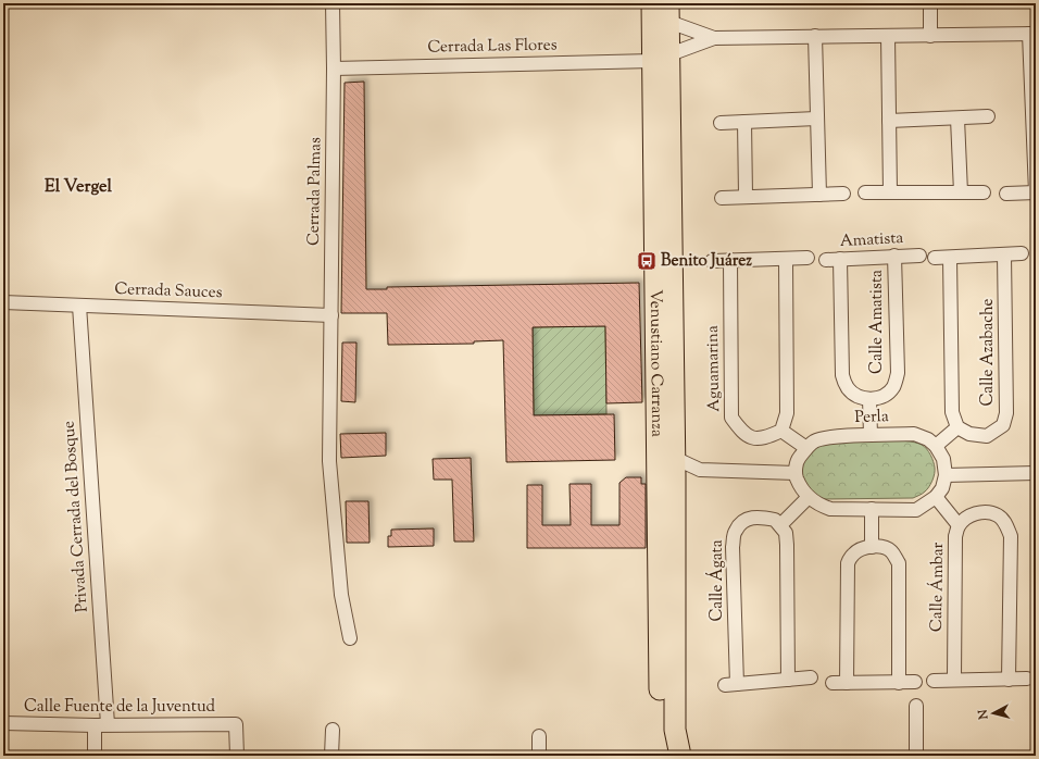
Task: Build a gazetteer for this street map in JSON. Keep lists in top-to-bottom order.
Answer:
{
  "streets": {
    "main road": ["Venustiano Carranza"],
    "street": [
      "Cerrada Las Flores",
      "Cerrada Palmas",
      "Amatista",
      "Cerrada Sauces",
      "Calle Amatista",
      "Calle Azabache",
      "Aguamarina",
      "Perla",
      "Privada Cerrada del Bosque",
      "Calle Ágata",
      "Calle Ámbar",
      "Calle Fuente de la Juventud"
    ]
  },
  "crossings": [
    ["Cerrada Las Flores", "Cerrada Palmas"],
    ["Cerrada Las Flores", "Venustiano Carranza"],
    ["Cerrada Palmas", "Cerrada Sauces"],
    ["Amatista", "Calle Amatista"],
    ["Cerrada Sauces", "Privada Cerrada del Bosque"],
    ["Privada Cerrada del Bosque", "Calle Fuente de la Juventud"]
  ],
  "districts": ["El Vergel"],
  "places": {
    "bus stop": ["Benito Juárez"]
  },
  "north": "left"
}
